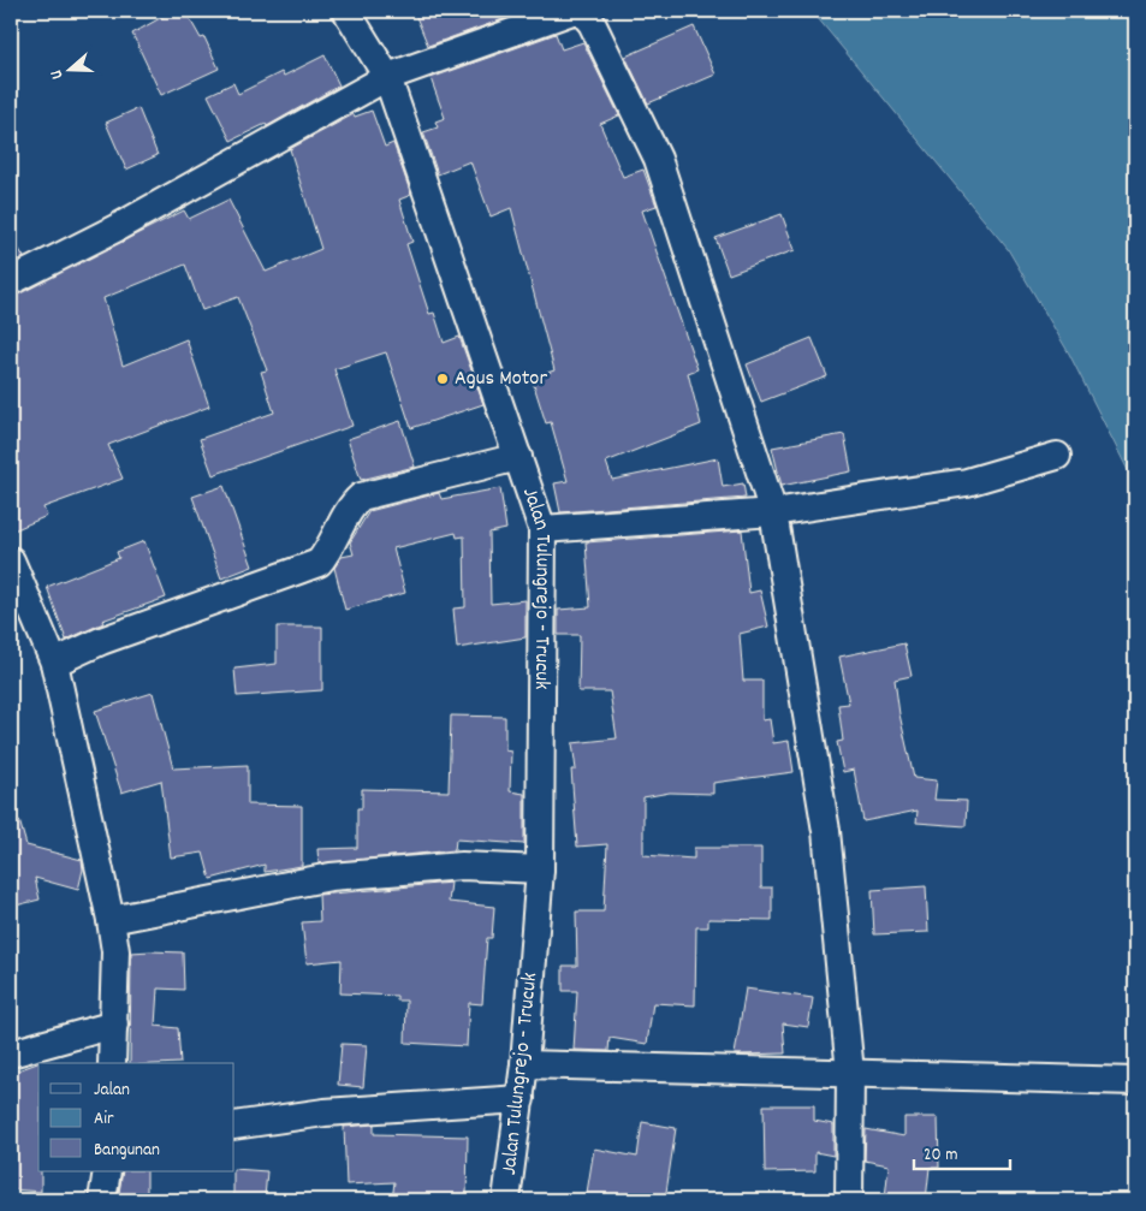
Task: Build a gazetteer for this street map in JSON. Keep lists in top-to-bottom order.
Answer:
{
  "streets": {
    "street": ["Jalan Tulungrejo - Trucuk"]
  },
  "places": ["Agus Motor"],
  "legend": ["Jalan", "Air", "Bangunan"],
  "scale_bar": "20 m",
  "north": "left"
}
